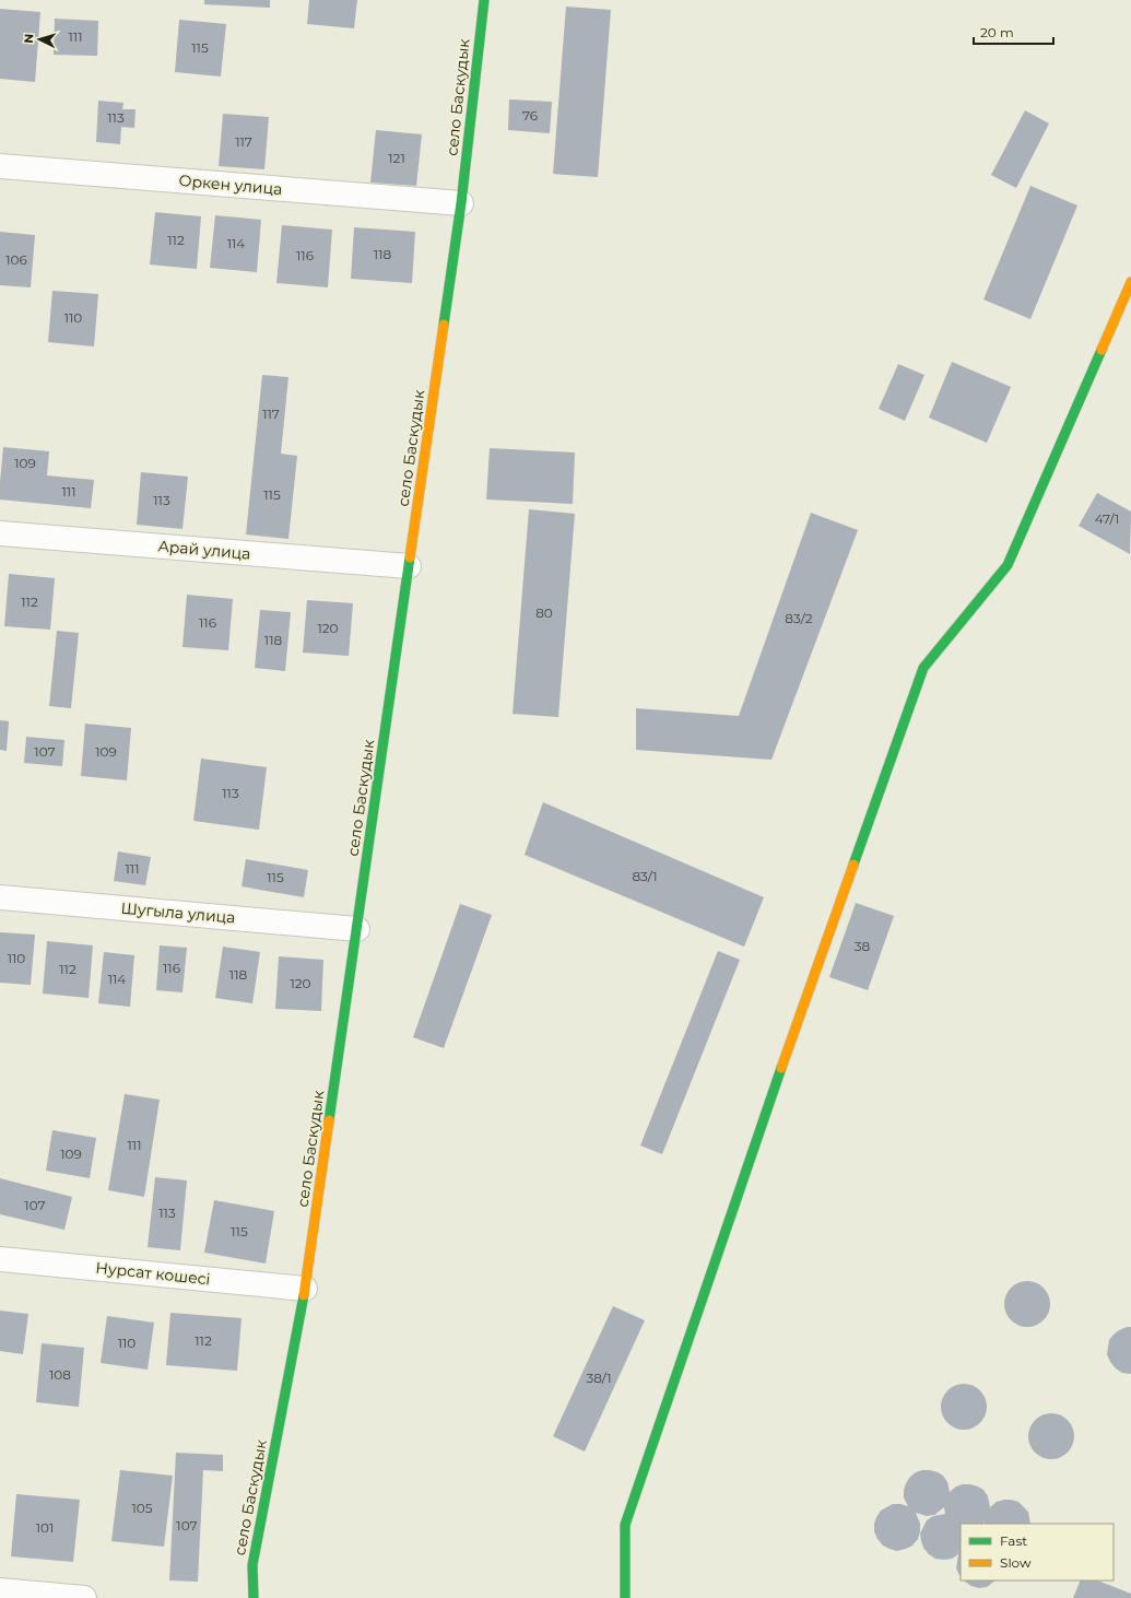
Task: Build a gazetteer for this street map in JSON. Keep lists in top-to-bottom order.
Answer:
{
  "streets": {
    "street": [
      "село Баскудык",
      "Оркен улица",
      "Арай улица",
      "Шугыла улица",
      "Нурсат кошесi"
    ]
  },
  "crossings": [
    ["село Баскудык", "Оркен улица"],
    ["село Баскудык", "Арай улица"],
    ["село Баскудык", "Шугыла улица"],
    ["село Баскудык", "Нурсат кошесi"]
  ],
  "house_numbers": [
    "111",
    "115",
    "76",
    "113",
    "117",
    "121",
    "112",
    "114",
    "118",
    "116",
    "106",
    "110",
    "117",
    "109",
    "111",
    "115",
    "113",
    "47/1",
    "112",
    "80",
    "83/2",
    "116",
    "120",
    "118",
    "107",
    "109",
    "113",
    "111",
    "83/1",
    "115",
    "38",
    "110",
    "116",
    "112",
    "118",
    "114",
    "120",
    "111",
    "109",
    "107",
    "113",
    "115",
    "112",
    "110",
    "108",
    "38/1",
    "105",
    "107",
    "101"
  ],
  "legend": ["Fast", "Slow"],
  "scale_bar": "20 m",
  "north": "left"
}
